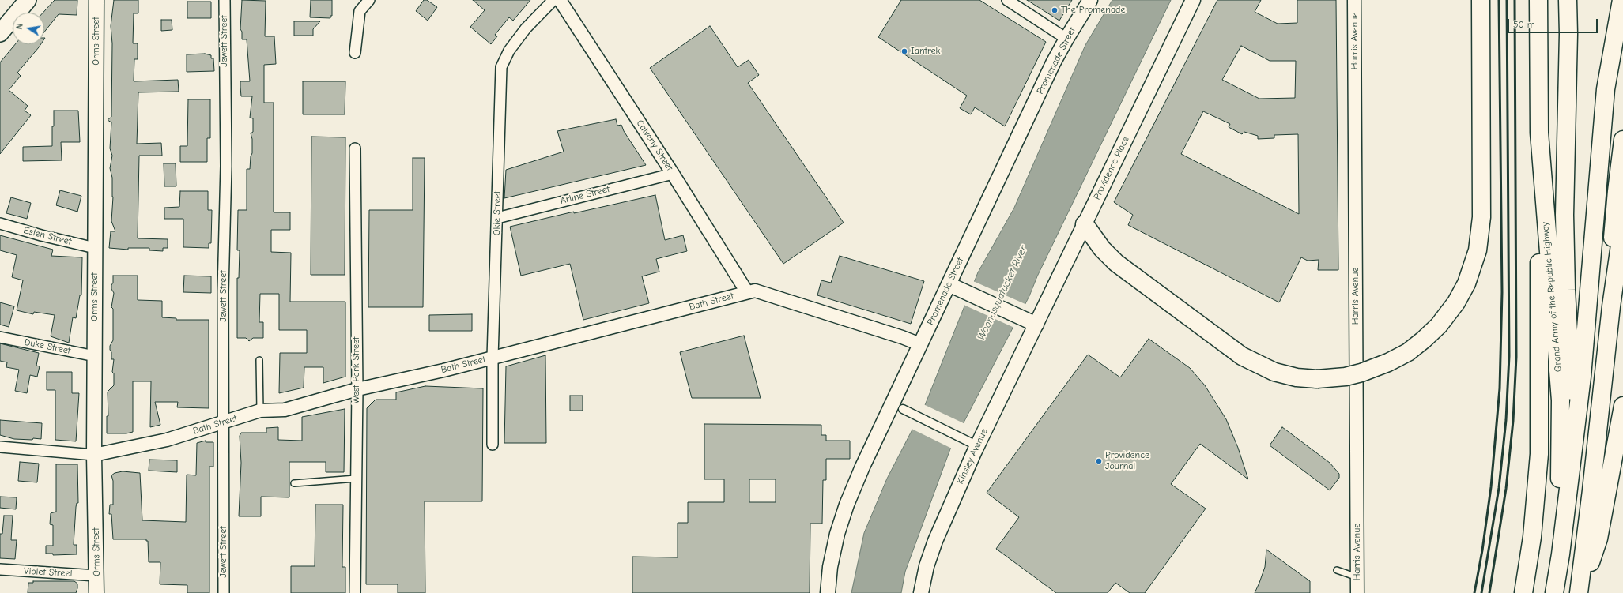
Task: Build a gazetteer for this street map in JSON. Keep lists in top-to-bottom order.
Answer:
{
  "streets": {
    "highway": ["Grand Army of the Republic Highway"],
    "main road": [
      "Orms Street",
      "Promenade Street",
      "Providence Place",
      "Kinsley Avenue"
    ],
    "street": [
      "Jewett Street",
      "Harris Avenue",
      "Calverly Street",
      "Arline Street",
      "Okie Street",
      "Esten Street",
      "Bath Street",
      "Duke Street",
      "West Park Street",
      "Violet Street"
    ]
  },
  "crossings": [
    ["Orms Street", "Esten Street"],
    ["Orms Street", "Bath Street"],
    ["Orms Street", "Duke Street"],
    ["Orms Street", "Violet Street"],
    ["Jewett Street", "Bath Street"],
    ["Promenade Street", "Bath Street"],
    ["Calverly Street", "Arline Street"],
    ["Calverly Street", "Bath Street"],
    ["Providence Place", "Kinsley Avenue"],
    ["Arline Street", "Okie Street"],
    ["Okie Street", "Bath Street"],
    ["Bath Street", "West Park Street"]
  ],
  "water": ["Woonasquatucket River"],
  "places": ["The Promenade", "Iantrek", "Providence Journal"],
  "scale_bar": "50 m",
  "north": "left"
}
